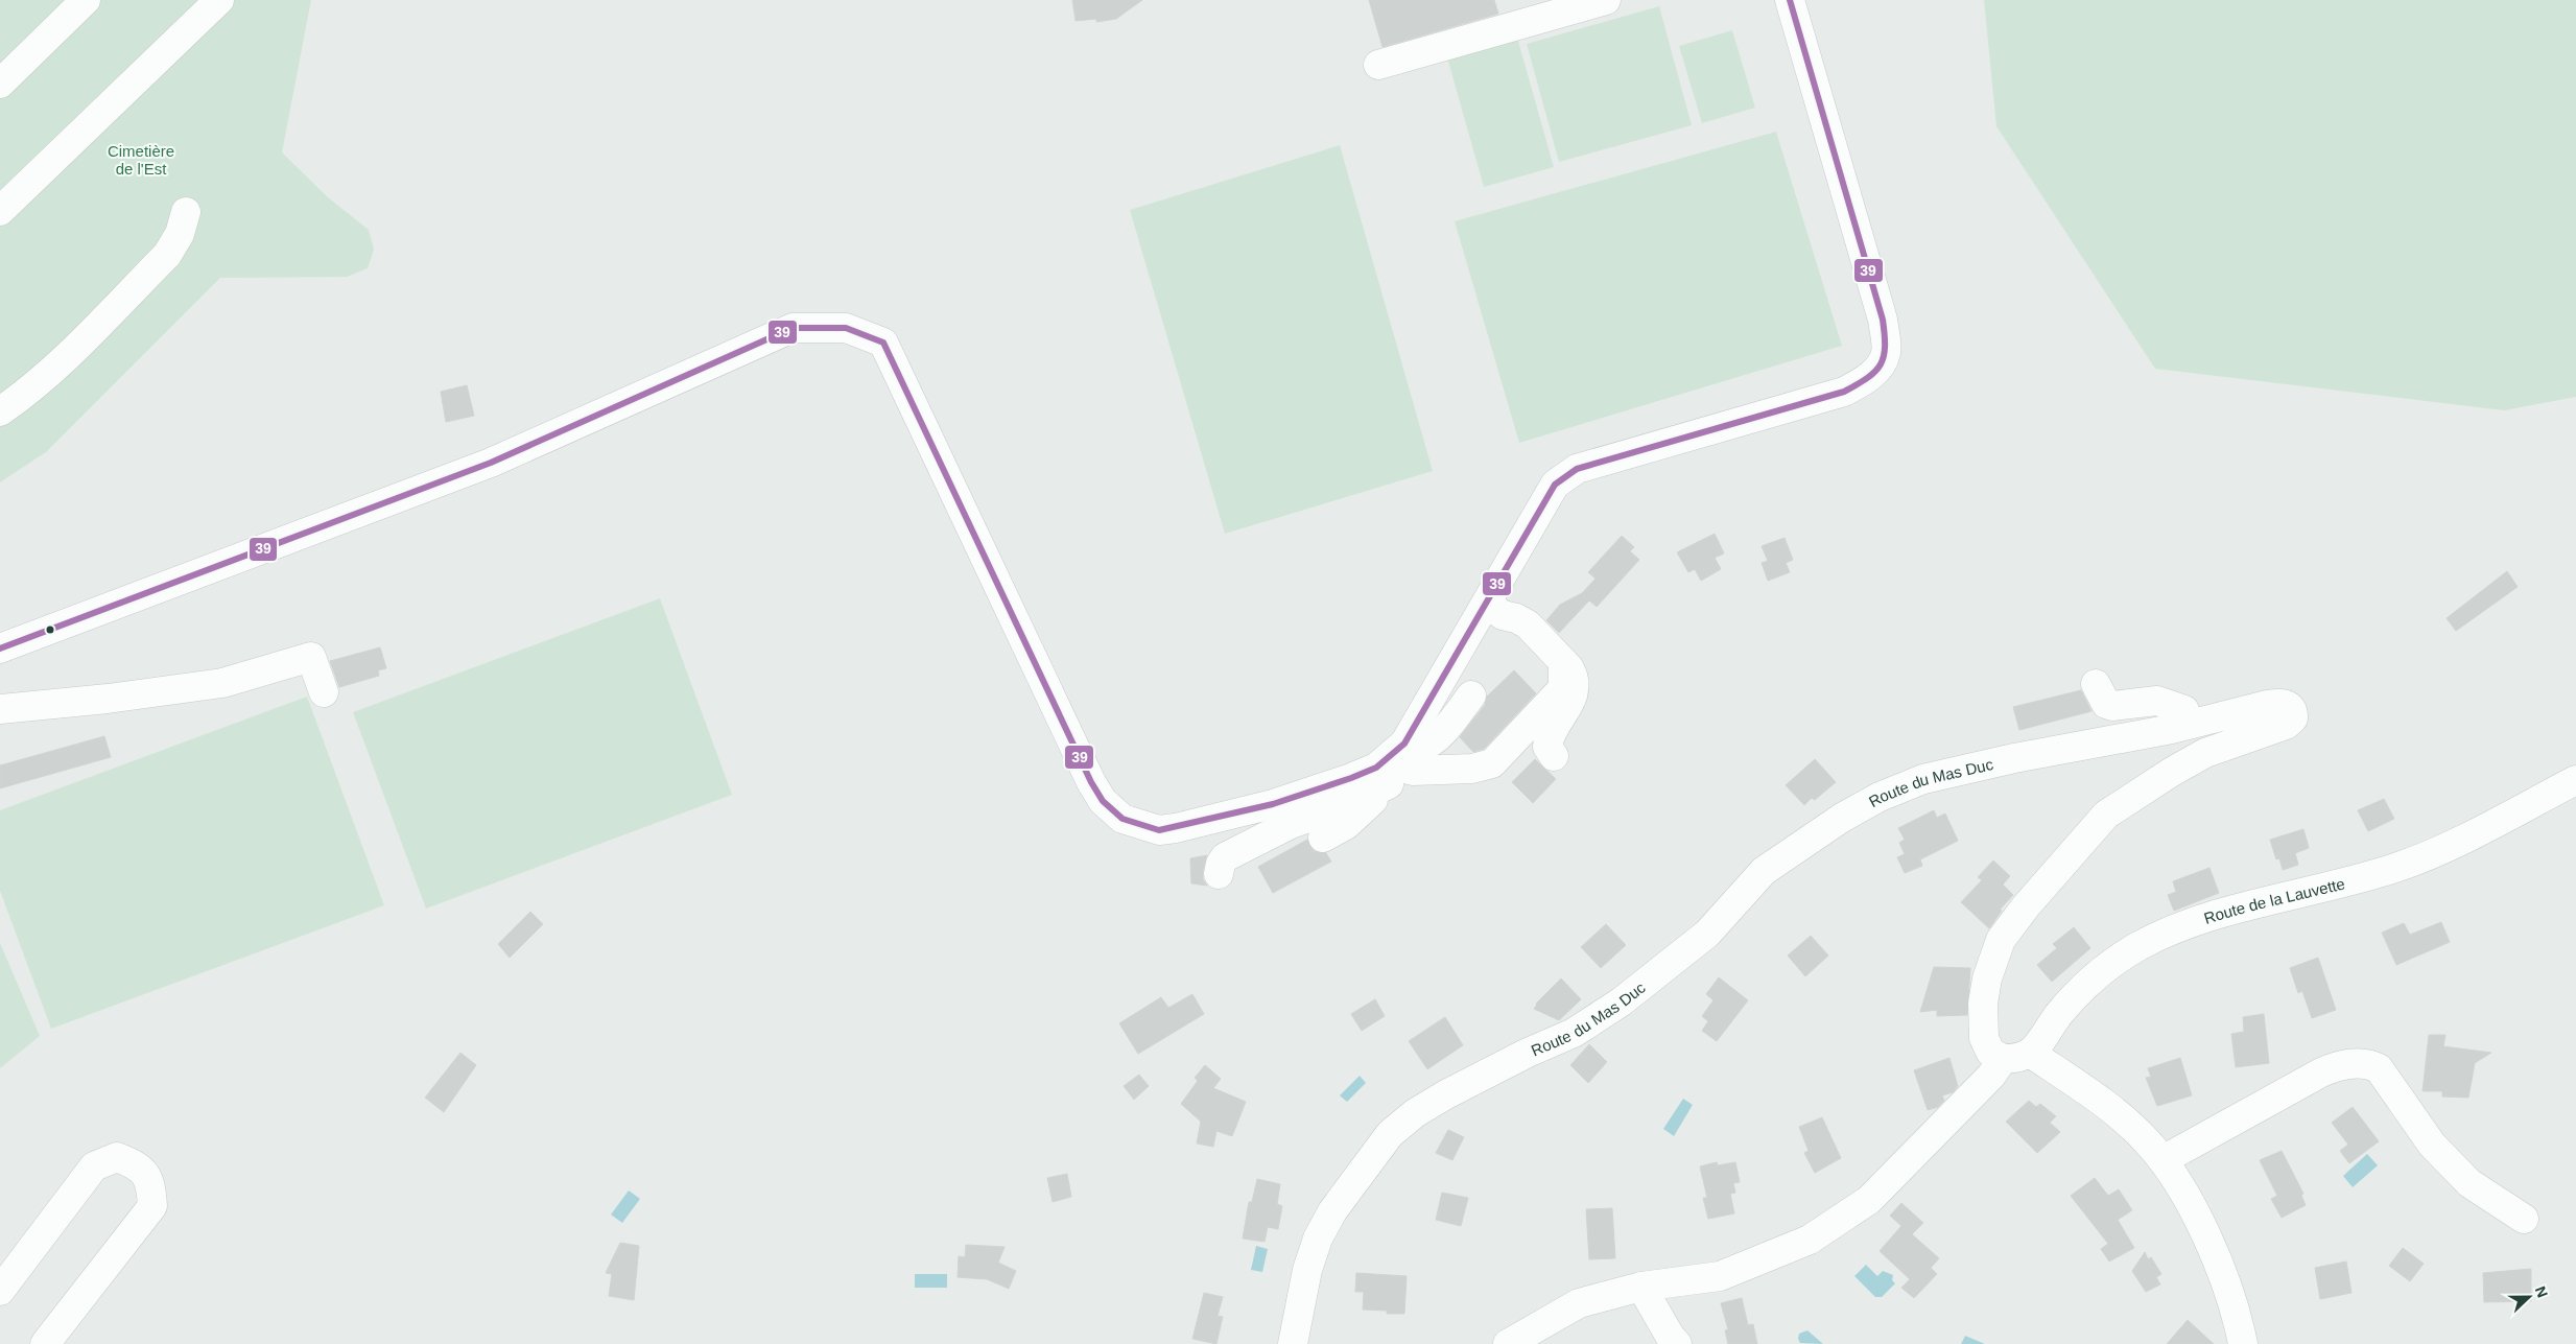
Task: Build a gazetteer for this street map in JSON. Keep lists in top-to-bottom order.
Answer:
{
  "streets": {
    "street": ["Route du Mas Duc", "Route de la Lauvette"]
  },
  "parks": ["Cimetière de l'Est"],
  "lines": ["transit line 39"],
  "north": "right"
}
